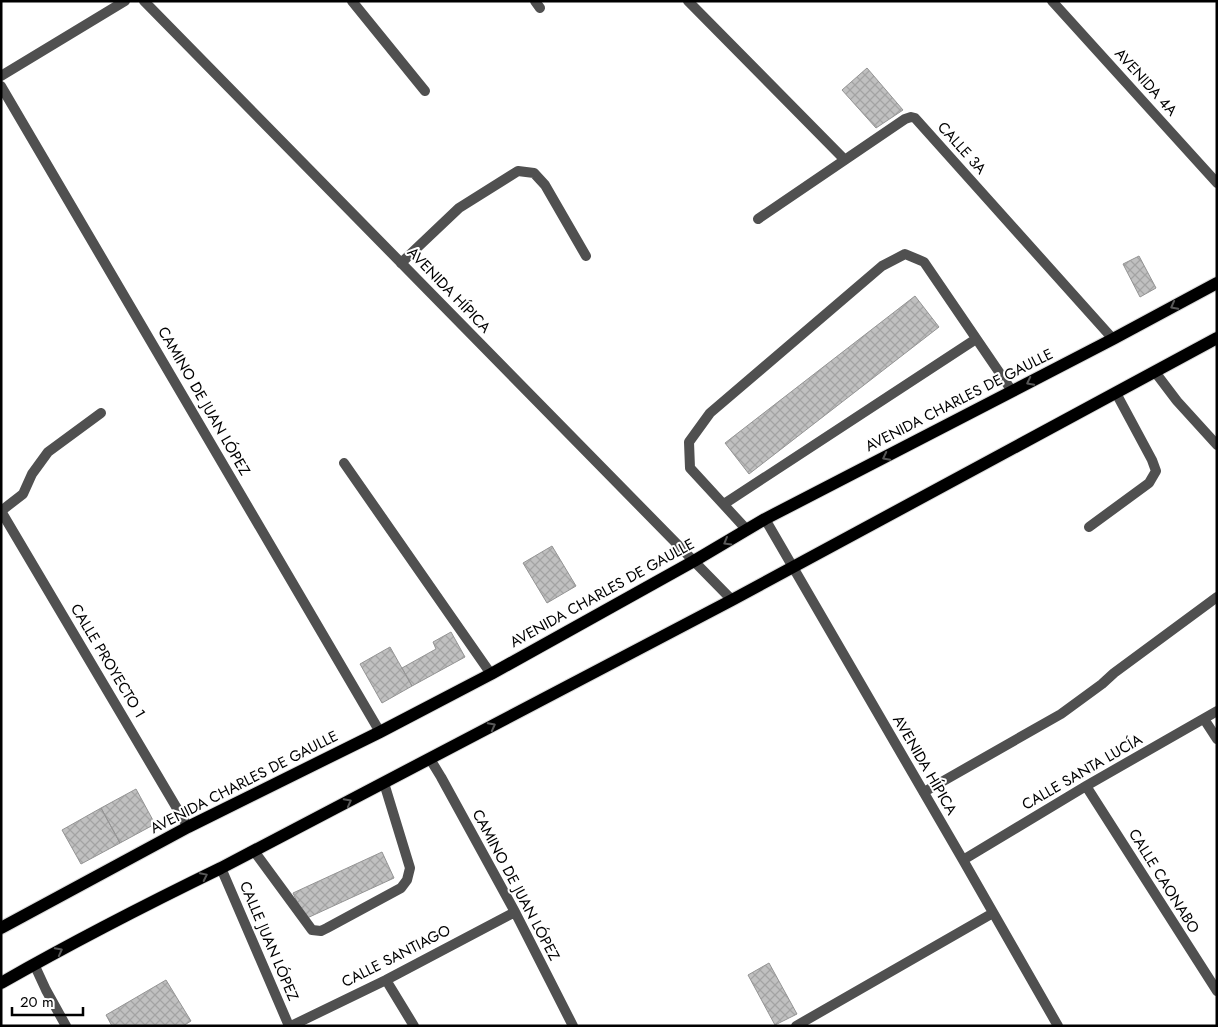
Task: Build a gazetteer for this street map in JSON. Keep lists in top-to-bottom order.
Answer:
{
  "streets": {
    "main road": ["AVENIDA CHARLES DE GAULLE"],
    "street": [
      "AVENIDA 4A",
      "CALLE 3A",
      "AVENIDA HÍPICA",
      "CAMINO DE JUAN LÓPEZ",
      "CALLE PROYECTO 1",
      "CALLE SANTA LUCÍA",
      "CALLE CAONABO",
      "CALLE JUAN LÓPEZ",
      "CALLE SANTIAGO"
    ]
  },
  "crossings": [
    ["CALLE 3A", "AVENIDA CHARLES DE GAULLE"],
    ["AVENIDA HÍPICA", "AVENIDA CHARLES DE GAULLE"],
    ["AVENIDA HÍPICA", "CALLE SANTA LUCÍA"],
    ["AVENIDA CHARLES DE GAULLE", "CAMINO DE JUAN LÓPEZ"],
    ["AVENIDA CHARLES DE GAULLE", "CALLE PROYECTO 1"],
    ["CAMINO DE JUAN LÓPEZ", "CALLE SANTIAGO"],
    ["CALLE SANTA LUCÍA", "CALLE CAONABO"],
    ["CALLE JUAN LÓPEZ", "CALLE SANTIAGO"]
  ],
  "scale_bar": "20 m"
}
